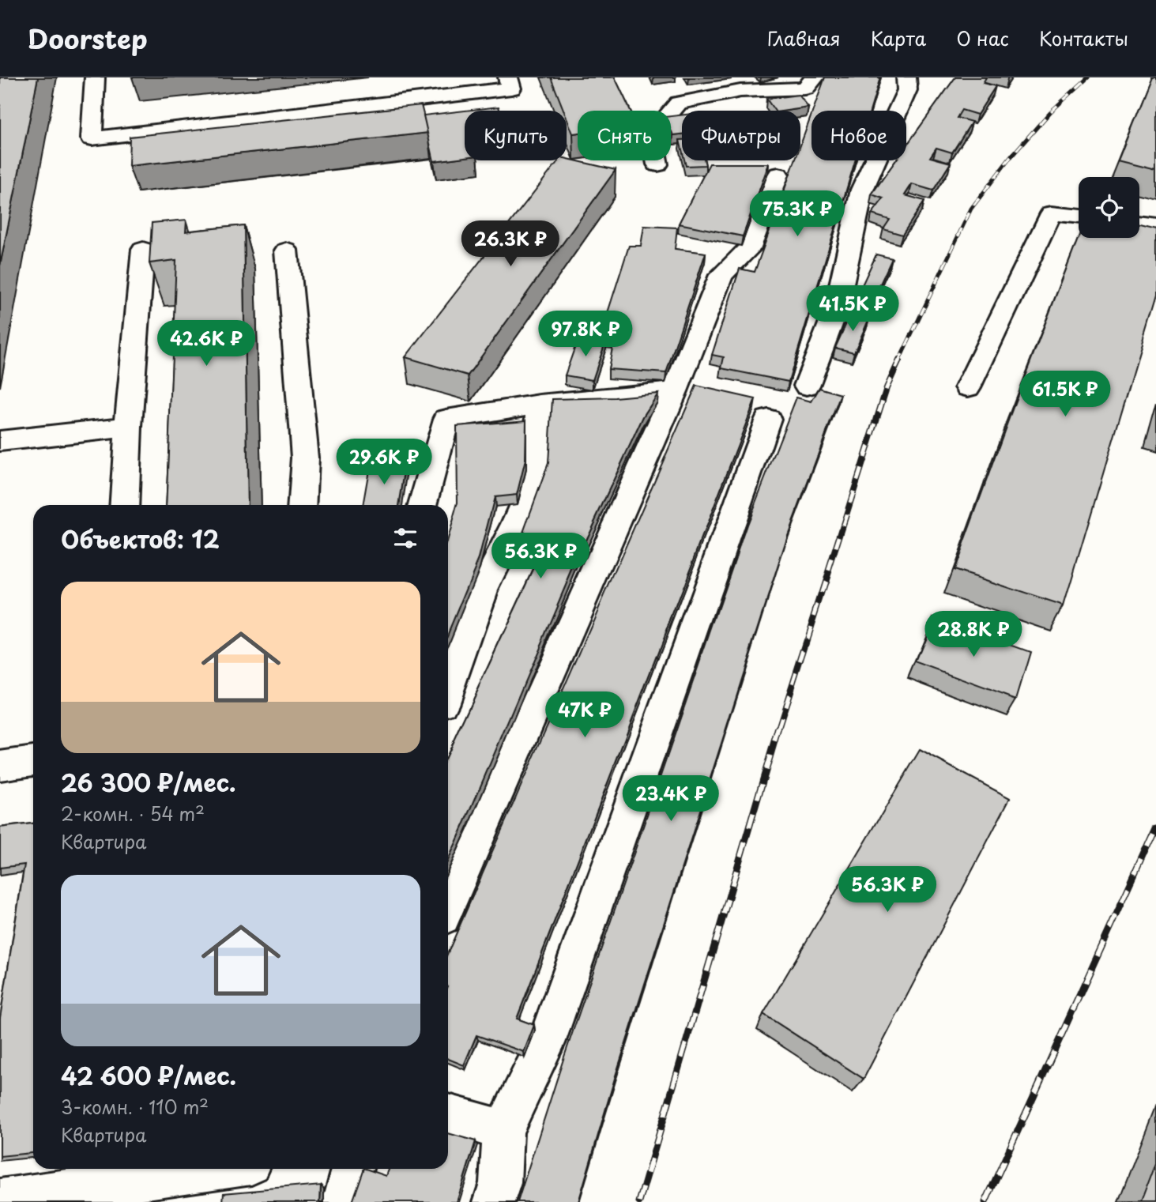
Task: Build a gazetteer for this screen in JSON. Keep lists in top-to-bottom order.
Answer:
{
  "page": {
    "header": "Doorstep",
    "nav": [
      "Главная",
      "Карта",
      "О нас",
      "Контакты"
    ],
    "chip": [
      "Купить",
      "Снять",
      "Фильтры",
      "Новое"
    ],
    "price": [
      "75.3K ₽",
      "26.3K ₽",
      "41.5K ₽",
      "97.8K ₽",
      "42.6K ₽",
      "61.5K ₽",
      "29.6K ₽",
      "56.3K ₽",
      "28.8K ₽",
      "47K ₽",
      "23.4K ₽",
      "56.3K ₽"
    ],
    "heading": "Объектов: 12",
    "list": [
      {
        "name": "26 300 ₽/мес.",
        "note": "2-комн. · 54 m² · Квартира"
      },
      {
        "name": "42 600 ₽/мес.",
        "note": "3-комн. · 110 m² · Квартира"
      }
    ]
  }
}
